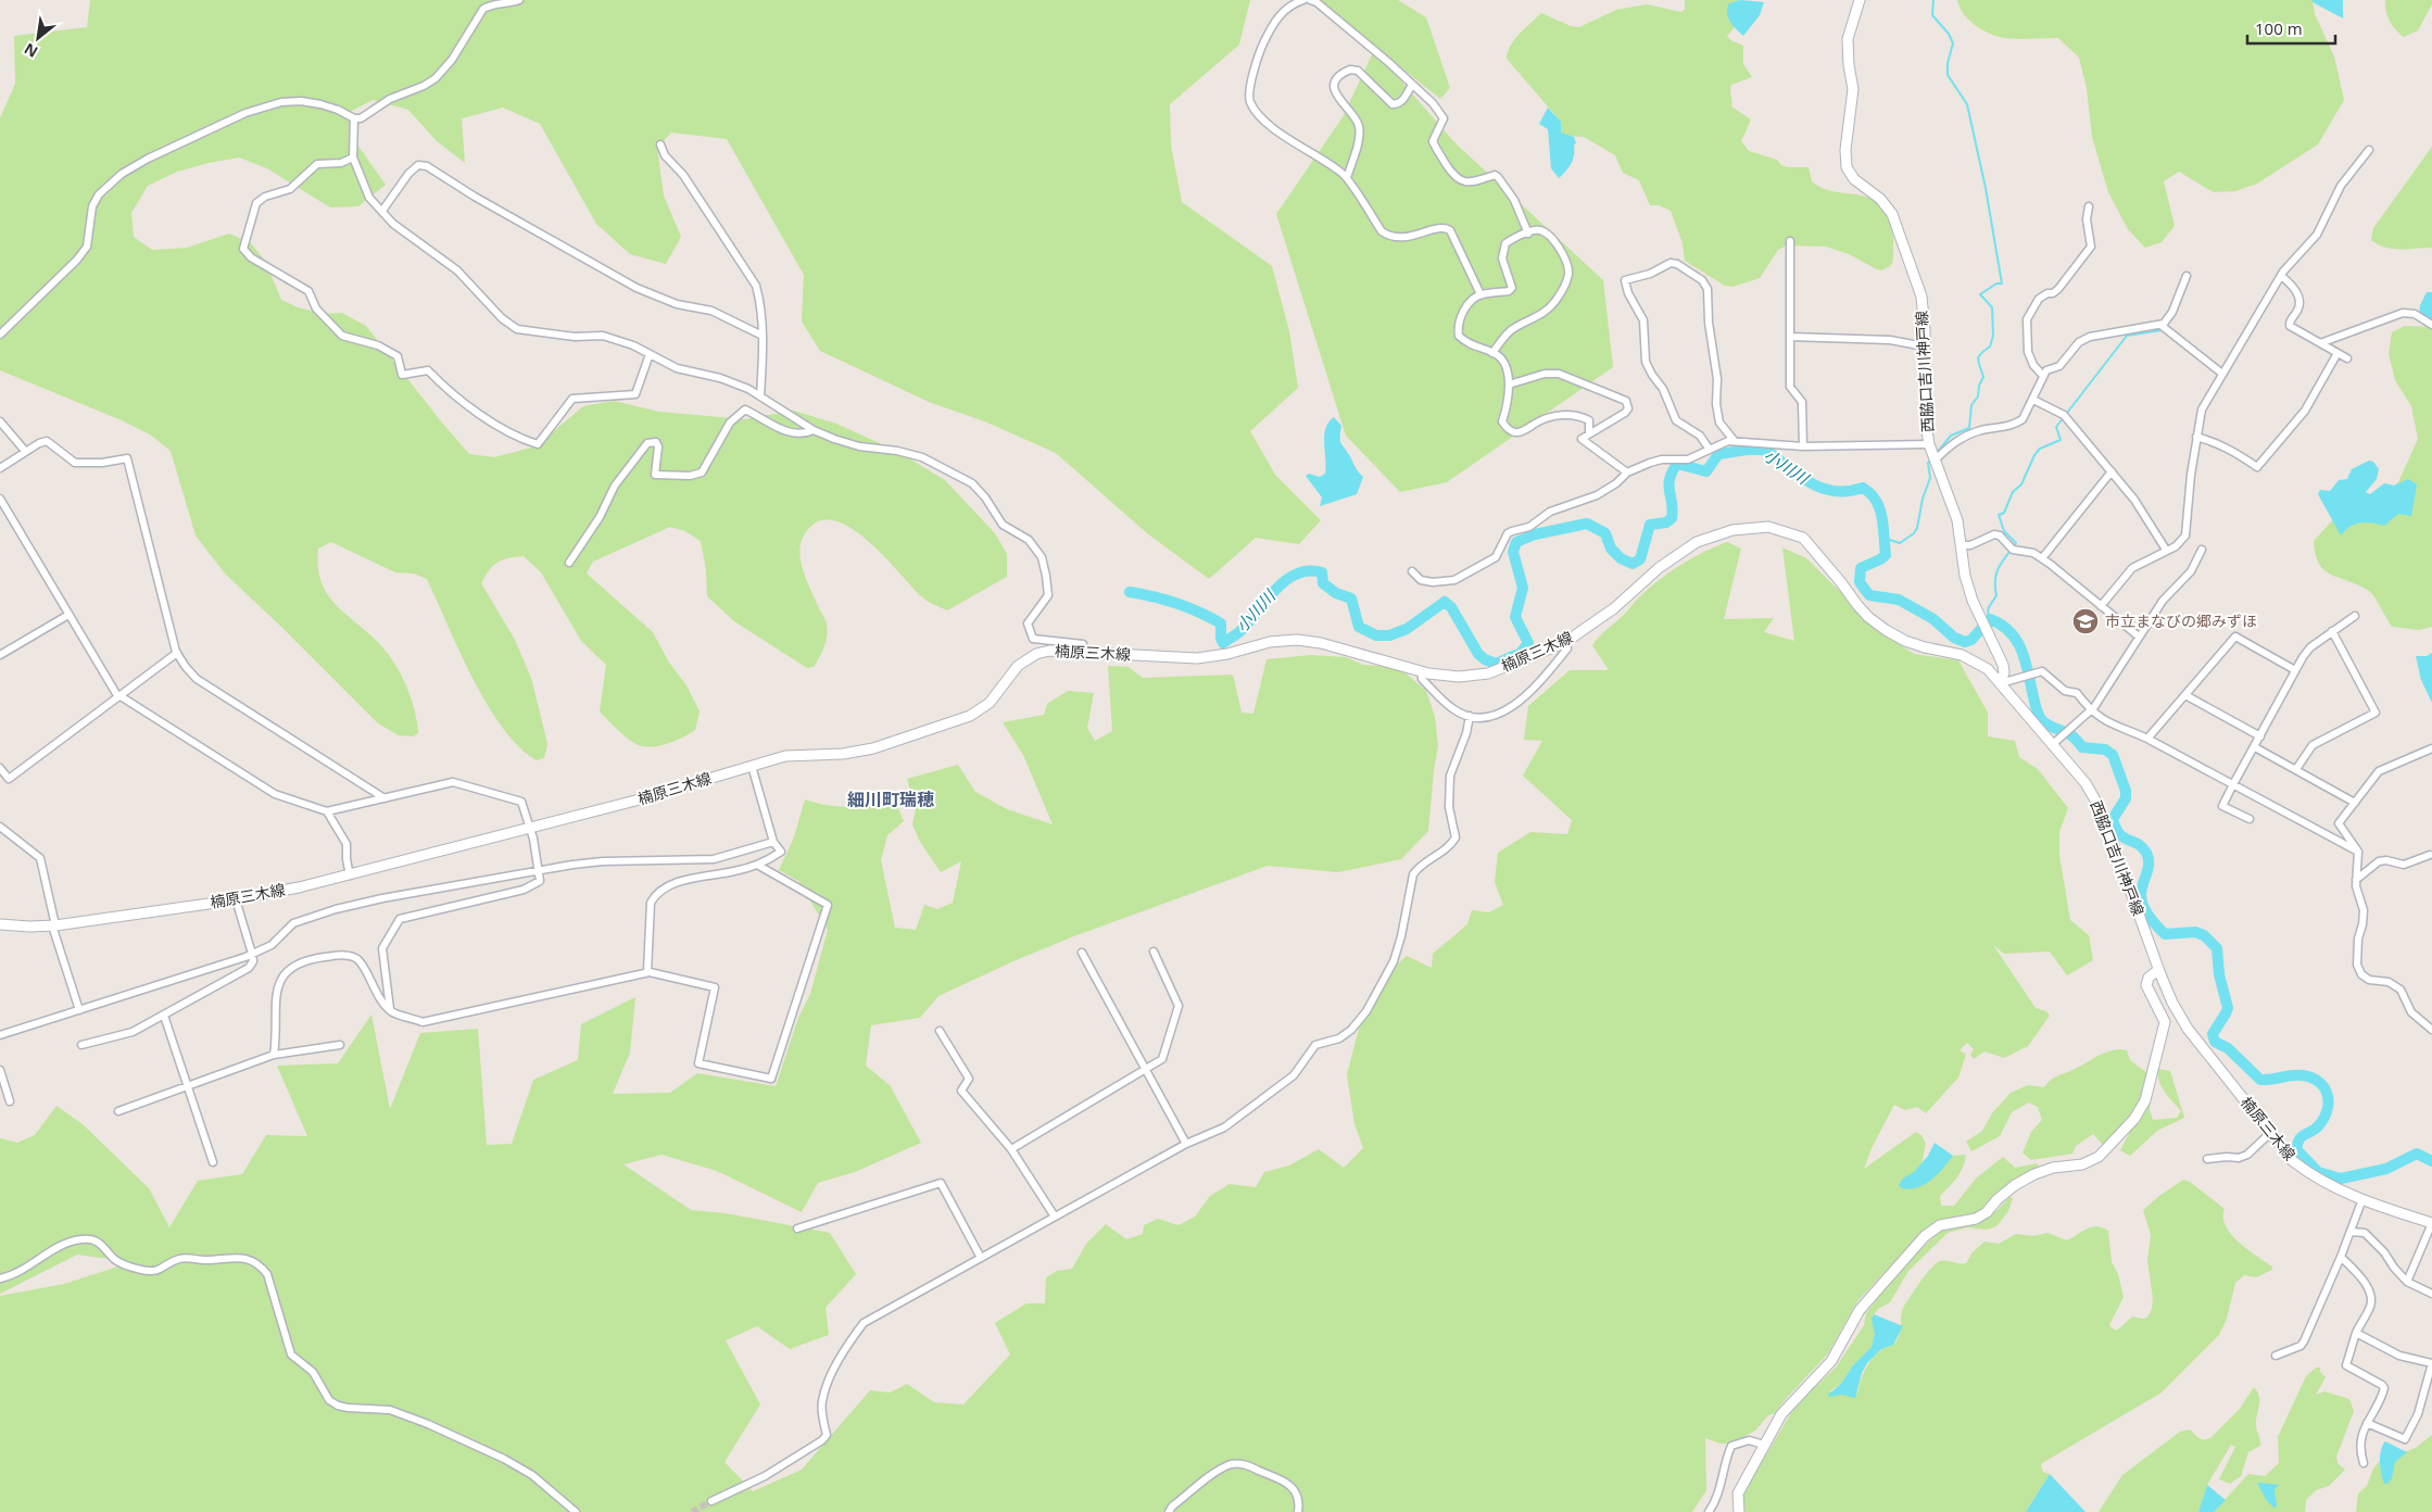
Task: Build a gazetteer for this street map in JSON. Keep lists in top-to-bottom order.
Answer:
{
  "streets": {
    "main road": ["西脇口吉川神戸線", "楠原三木線"]
  },
  "crossings": [
    ["西脇口吉川神戸線", "楠原三木線"]
  ],
  "districts": ["細川町瑞穂"],
  "water": ["小川川"],
  "places": {
    "school or university": ["市立まなびの郷みずほ"]
  },
  "scale_bar": "100 m",
  "north": "bottom left"
}
